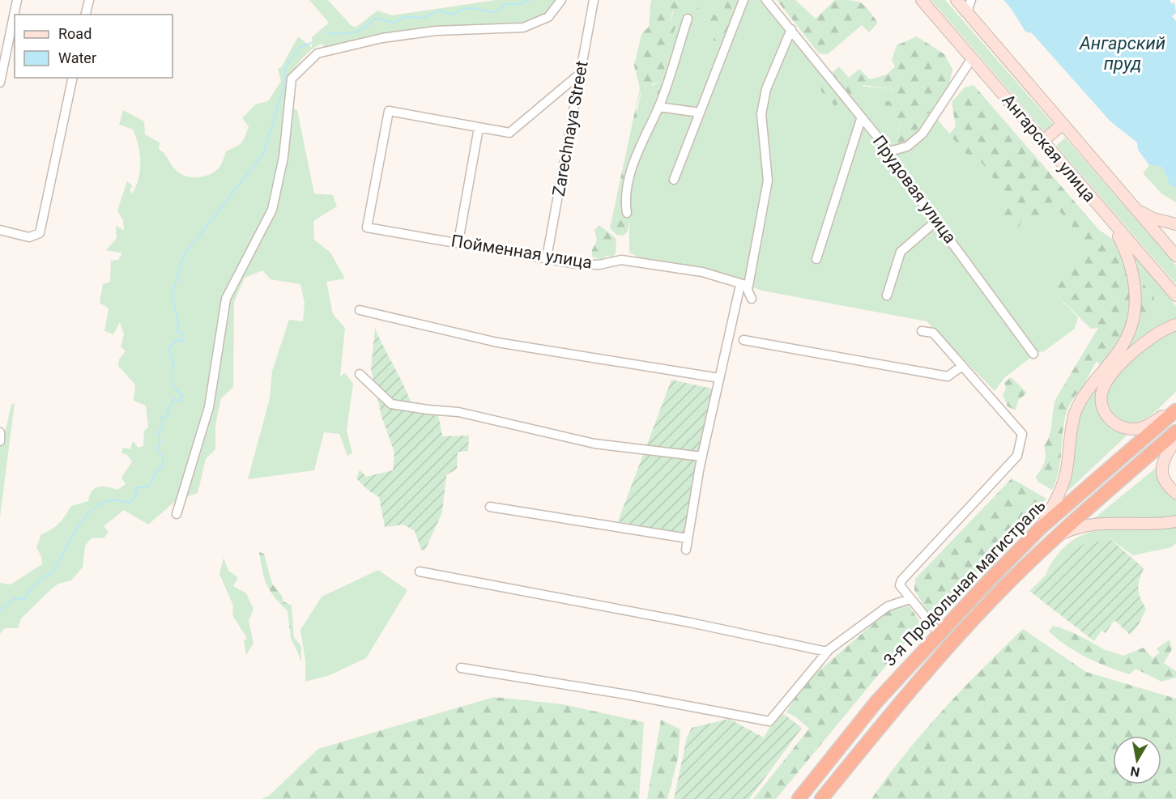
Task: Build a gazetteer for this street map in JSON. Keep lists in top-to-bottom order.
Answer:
{
  "streets": {
    "highway": ["3-я Продольная магистраль"],
    "main road": ["Ангарская улица"],
    "street": ["Zarechnaya Street", "Прудовая улица", "Пойменная улица"]
  },
  "crossings": [
    ["Zarechnaya Street", "Пойменная улица"]
  ],
  "water": ["Ангарский пруд"],
  "legend": ["Road", "Water"],
  "north": "bottom"
}
